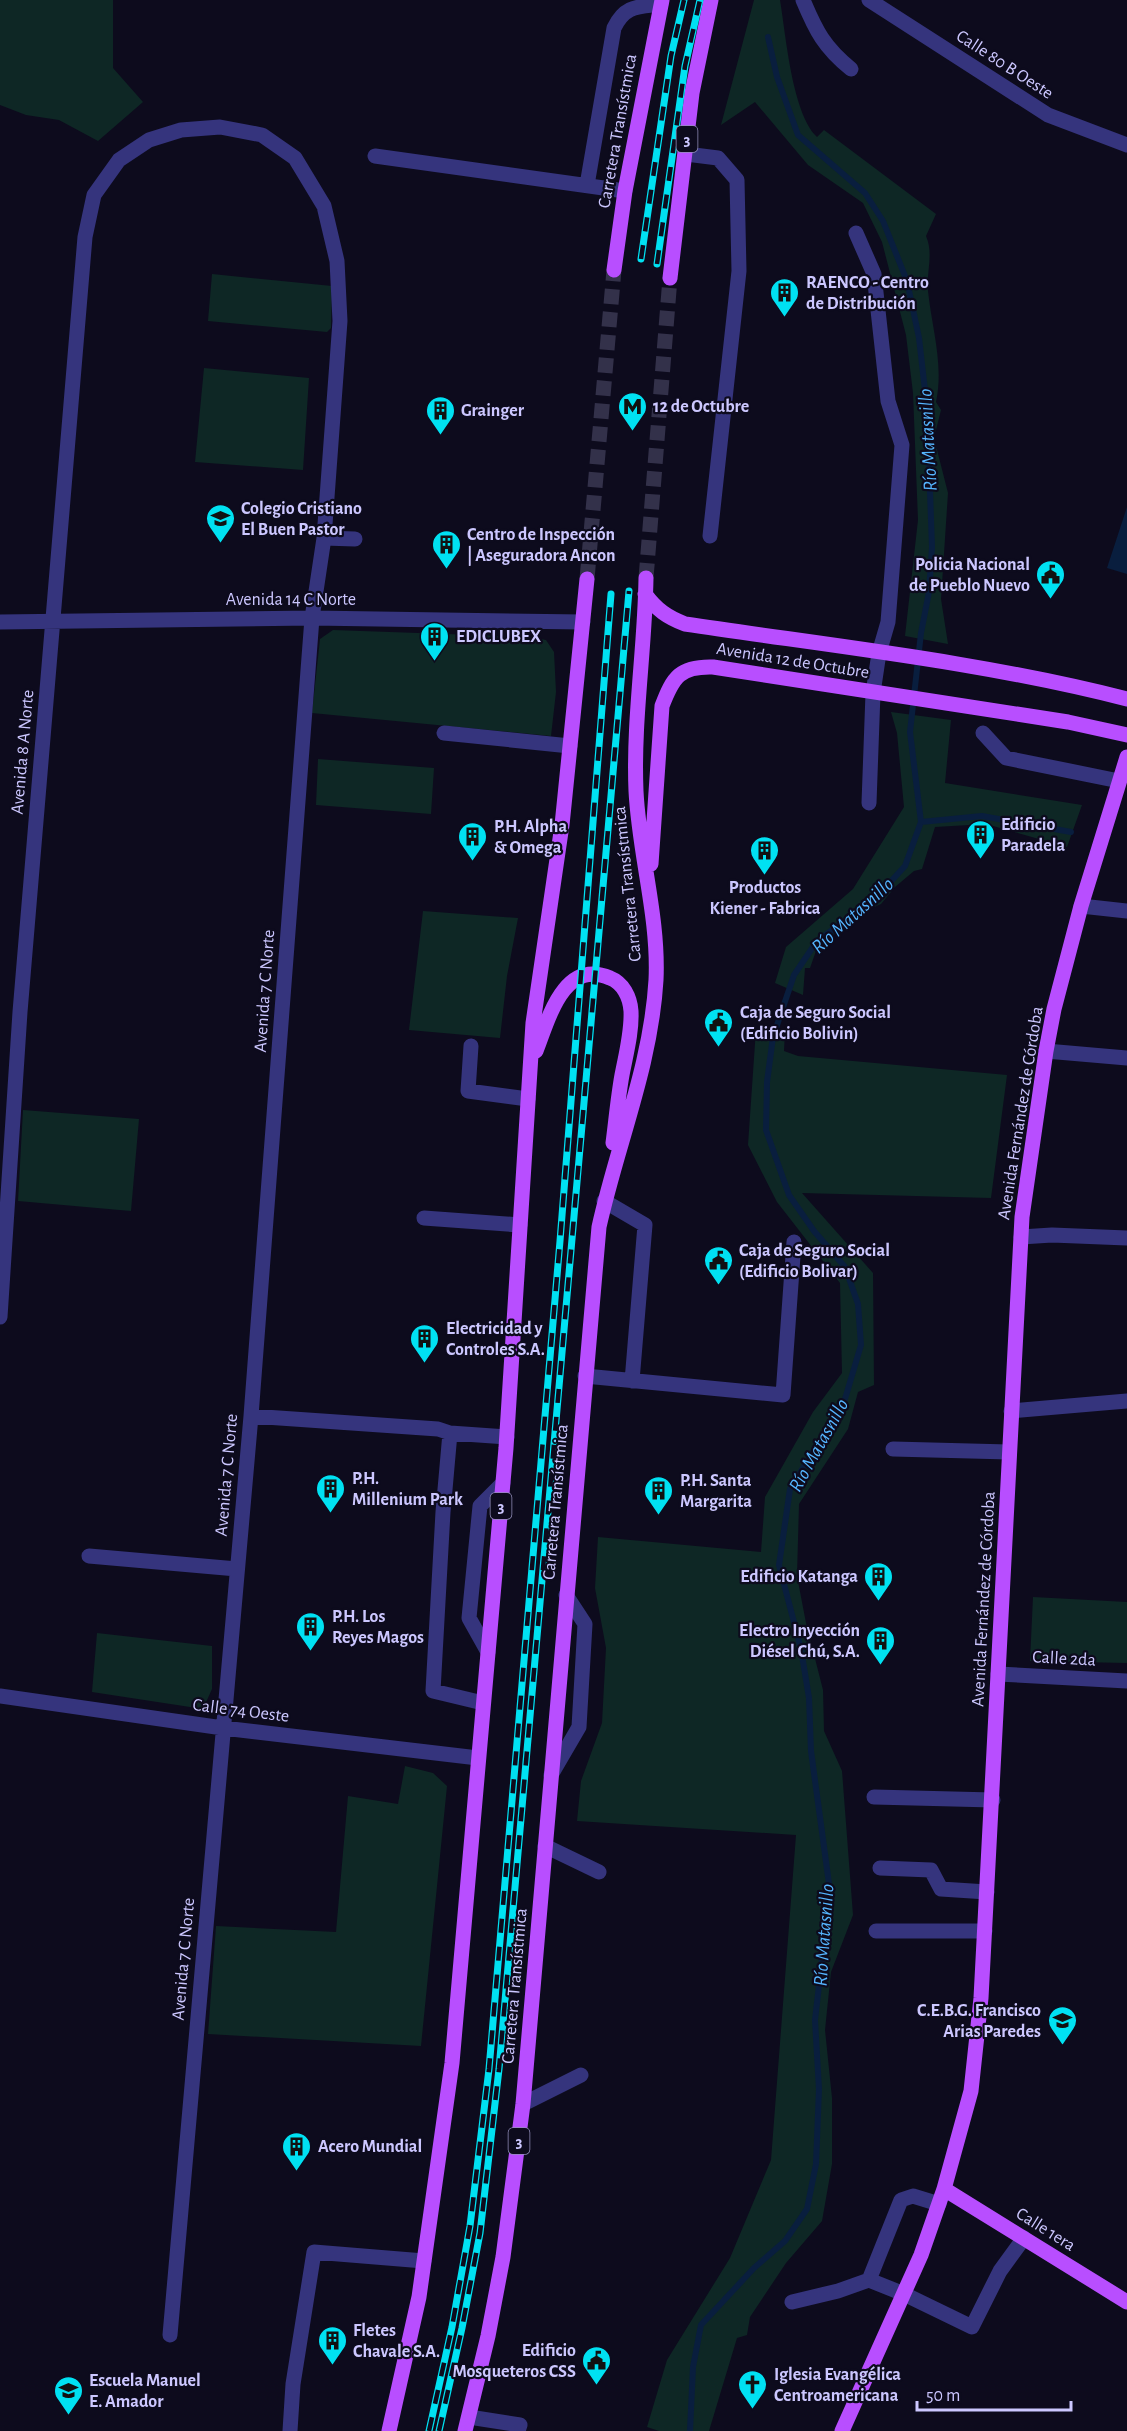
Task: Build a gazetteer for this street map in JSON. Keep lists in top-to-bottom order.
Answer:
{
  "streets": {
    "main road": [
      "Carretera Transístmica",
      "3",
      "Avenida 12 de Octubre",
      "Avenida Fernández de Córdoba",
      "Calle 1era"
    ],
    "street": [
      "Calle 80 B Oeste",
      "Avenida 14 C Norte",
      "Avenida 8 A Norte",
      "Avenida 7 C Norte",
      "Calle 2da",
      "Calle 74 Oeste"
    ]
  },
  "crossings": [
    ["Carretera Transístmica", "Avenida 12 de Octubre"],
    ["3", "Avenida 14 C Norte"],
    ["3", "Calle 74 Oeste"],
    ["Avenida 14 C Norte", "Avenida 8 A Norte"],
    ["Avenida 14 C Norte", "Avenida 7 C Norte"],
    ["Avenida 8 A Norte", "Avenida 7 C Norte"],
    ["Avenida 7 C Norte", "Calle 74 Oeste"],
    ["Avenida Fernández de Córdoba", "Calle 2da"],
    ["Avenida Fernández de Córdoba", "Calle 1era"]
  ],
  "water": ["Río Matasnillo"],
  "places": {
    "building": [
      "RAENCO - Centro de Distribución",
      "Grainger",
      "Centro de Inspección | Aseguradora Ancon",
      "EDICLUBEX",
      "Edificio Paradela",
      "P.H. Alpha & Omega",
      "Productos Kiener - Fabrica",
      "Electricidad y Controles S.A.",
      "P.H. Millenium Park",
      "P.H. Santa Margarita",
      "Edificio Katanga",
      "P.H. Los Reyes Magos",
      "Electro Inyección Diésel Chú, S.A.",
      "Acero Mundial",
      "Fletes Chavale S.A."
    ],
    "metro station": ["12 de Octubre"],
    "school or university": ["Colegio Cristiano El Buen Pastor", "C.E.B.G. Francisco Arias Paredes", "Escuela Manuel E. Amador"],
    "public building": [
      "Policia Nacional de Pueblo Nuevo",
      "Caja de Seguro Social (Edificio Bolivin)",
      "Caja de Seguro Social (Edificio Bolivar)",
      "Edificio Mosqueteros CSS"
    ],
    "church": ["Iglesia Evangélica Centroamericana"]
  },
  "scale_bar": "50 m"
}
